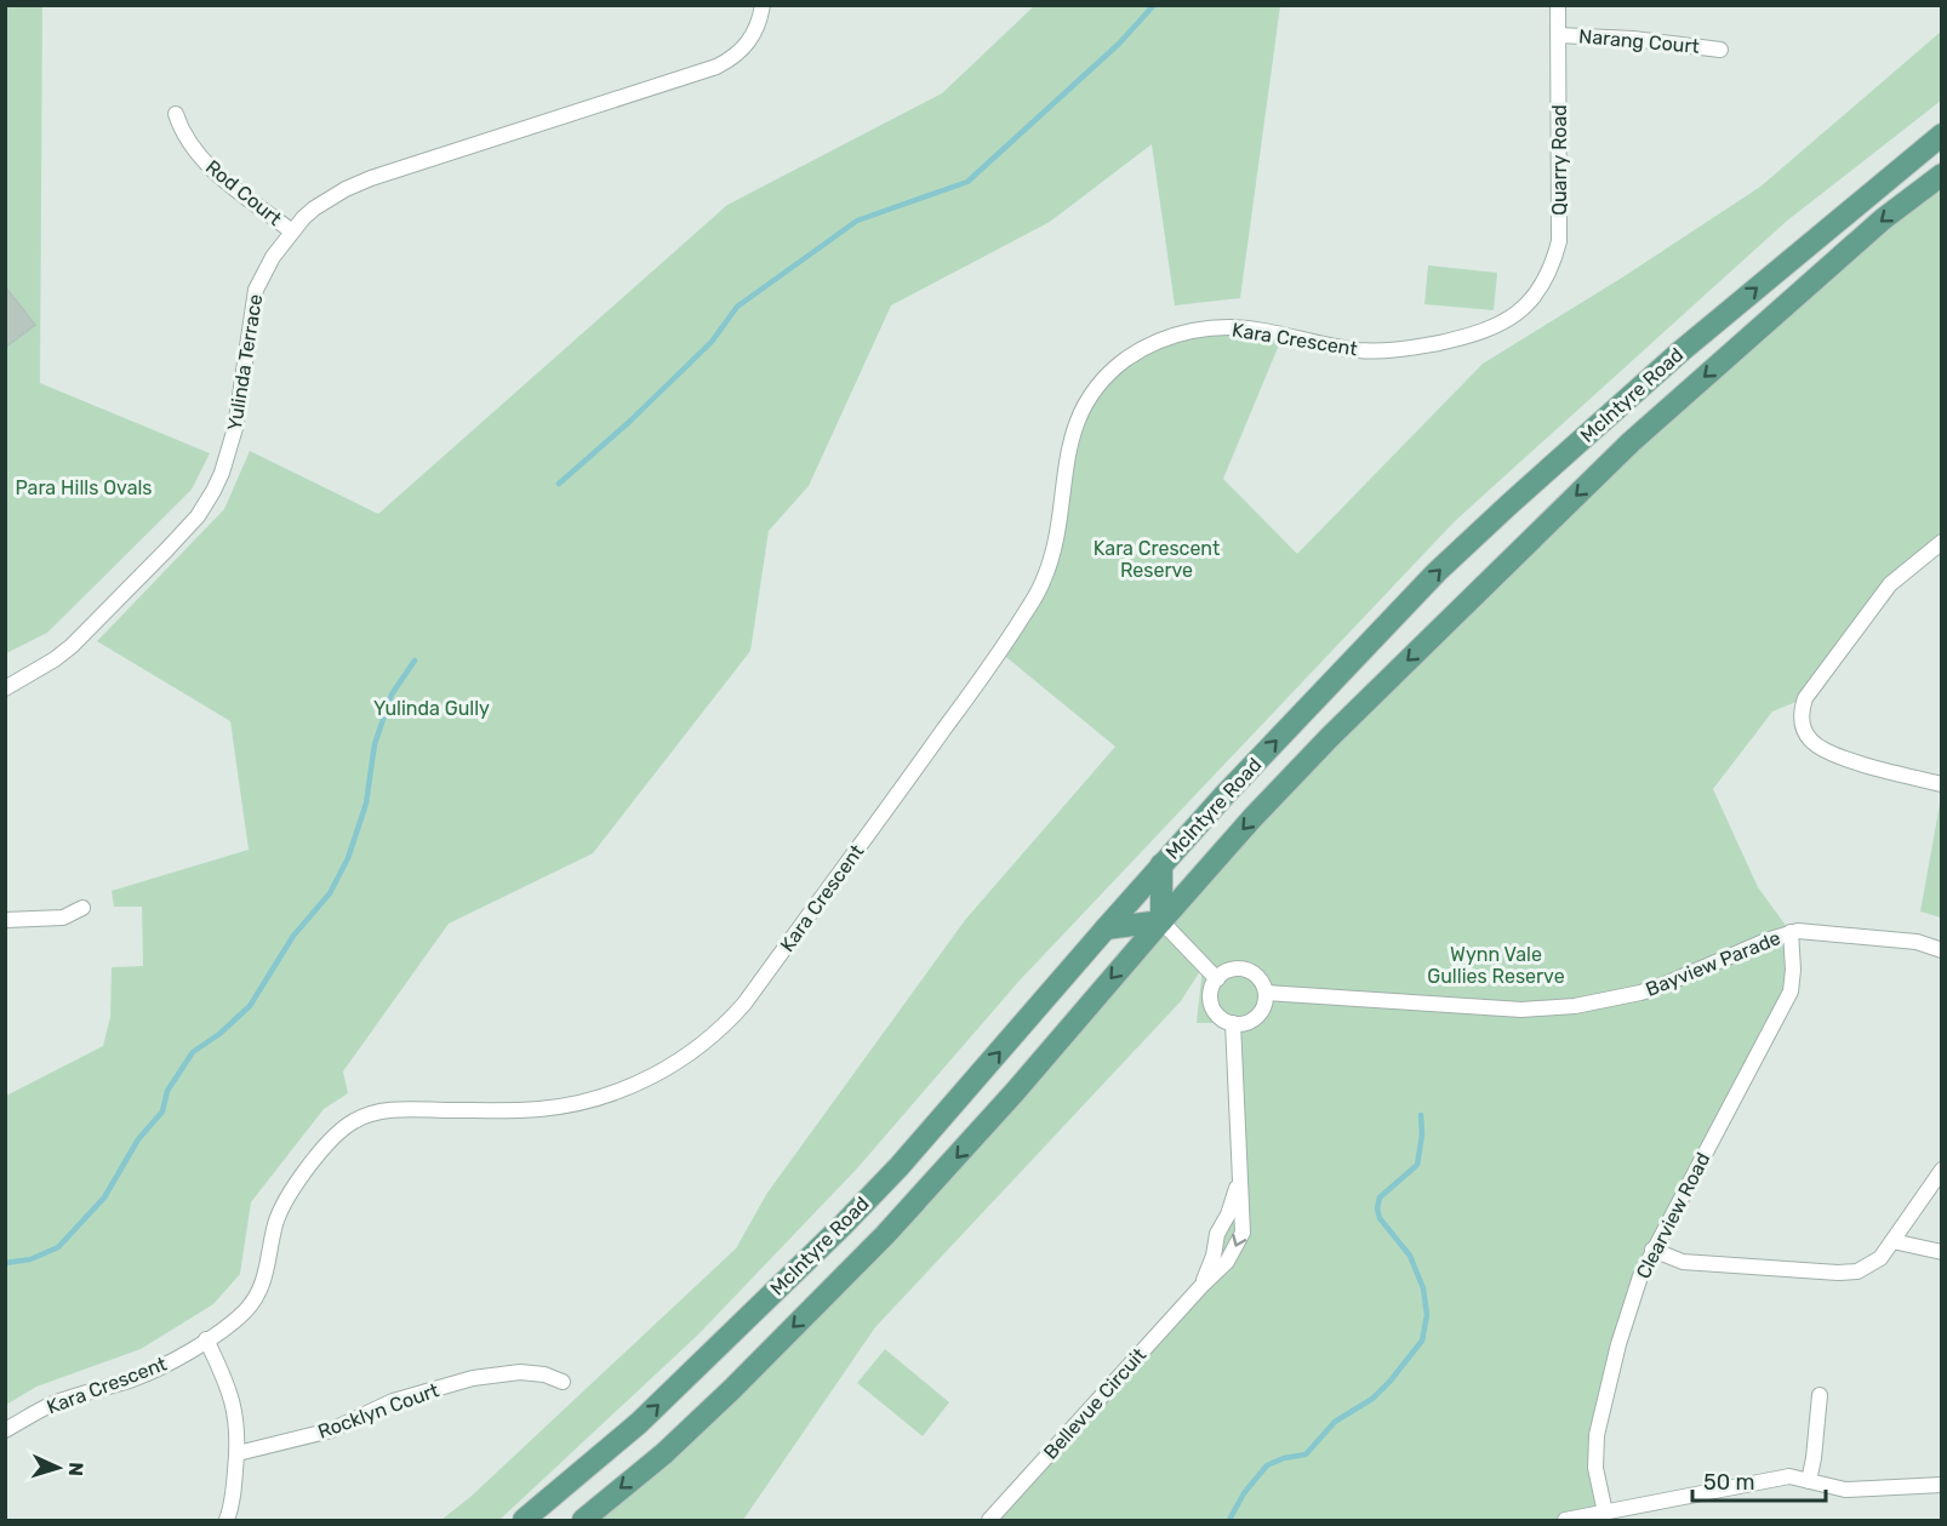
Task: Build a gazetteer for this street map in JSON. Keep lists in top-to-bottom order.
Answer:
{
  "streets": {
    "main road": ["McIntyre Road"],
    "street": [
      "Narang Court",
      "Quarry Road",
      "Rod Court",
      "Kara Crescent",
      "Yulinda Terrace",
      "Bayview Parade",
      "Clearview Road",
      "Bellevue Circuit",
      "Rocklyn Court"
    ]
  },
  "crossings": [
    ["Narang Court", "Quarry Road"],
    ["Quarry Road", "Kara Crescent"],
    ["Rod Court", "Yulinda Terrace"],
    ["Bayview Parade", "Clearview Road"],
    ["Bayview Parade", "Bellevue Circuit"]
  ],
  "parks": [
    "Para Hills Ovals",
    "Kara Crescent Reserve",
    "Yulinda Gully",
    "Wynn Vale Gullies Reserve"
  ],
  "scale_bar": "50 m",
  "north": "right"
}
